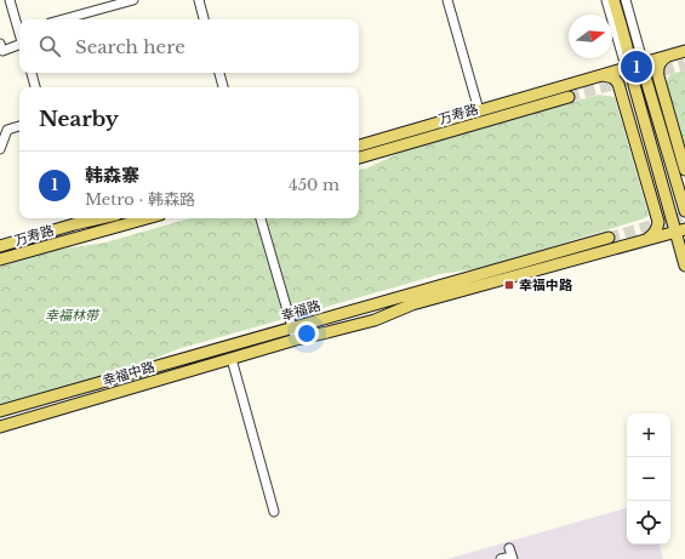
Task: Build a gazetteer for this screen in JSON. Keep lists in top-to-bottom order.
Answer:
{
  "streets": {
    "main road": ["万寿路", "幸福路", "幸福中路"]
  },
  "parks": ["幸福林带"],
  "places": {
    "transit": ["幸福中路"]
  },
  "north": "right",
  "page": {
    "search": "Search here",
    "pins": "1",
    "heading": "Nearby",
    "list": [
      {
        "mark": "1",
        "name": "韩森寨",
        "note": "Metro · 韩森路",
        "value": "450 m"
      }
    ],
    "map_buttons": ["+", "−"]
  }
}
